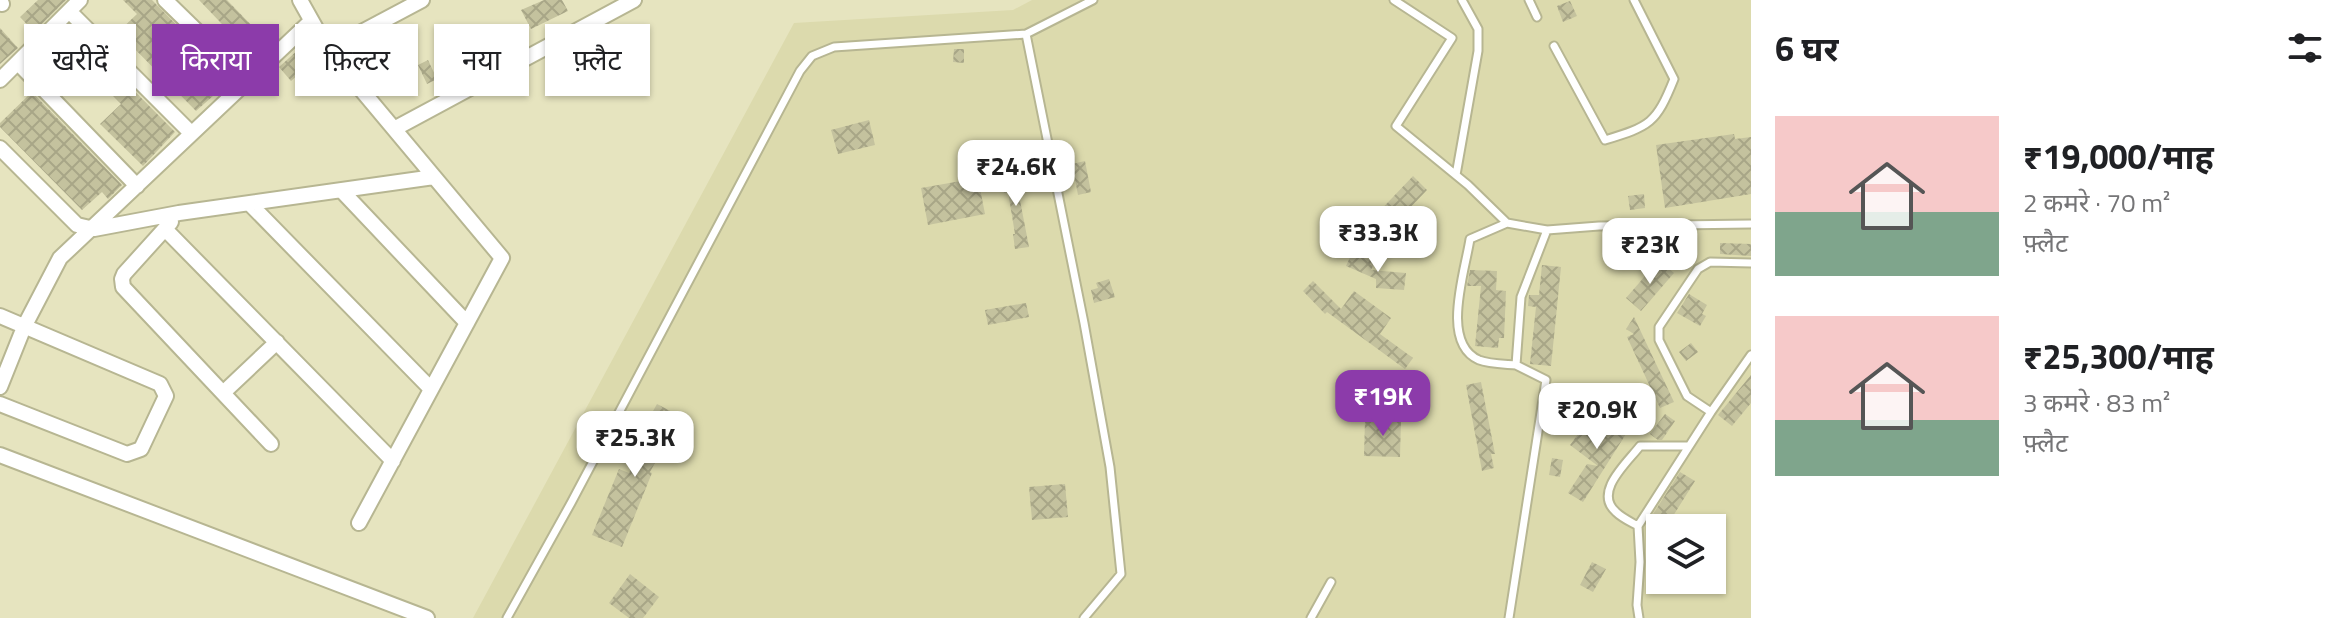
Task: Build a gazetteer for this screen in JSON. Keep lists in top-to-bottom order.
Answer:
{
  "page": {
    "heading": "6 घर",
    "chip": [
      "खरीदें",
      "किराया",
      "फ़िल्टर",
      "नया",
      "फ़्लैट"
    ],
    "list": [
      {
        "name": "₹19,000/माह",
        "note": "2 कमरे · 70 m² · फ़्लैट"
      },
      {
        "name": "₹25,300/माह",
        "note": "3 कमरे · 83 m² · फ़्लैट"
      }
    ],
    "price": [
      "₹24.6K",
      "₹33.3K",
      "₹23K",
      "₹19K",
      "₹20.9K",
      "₹25.3K"
    ]
  }
}
